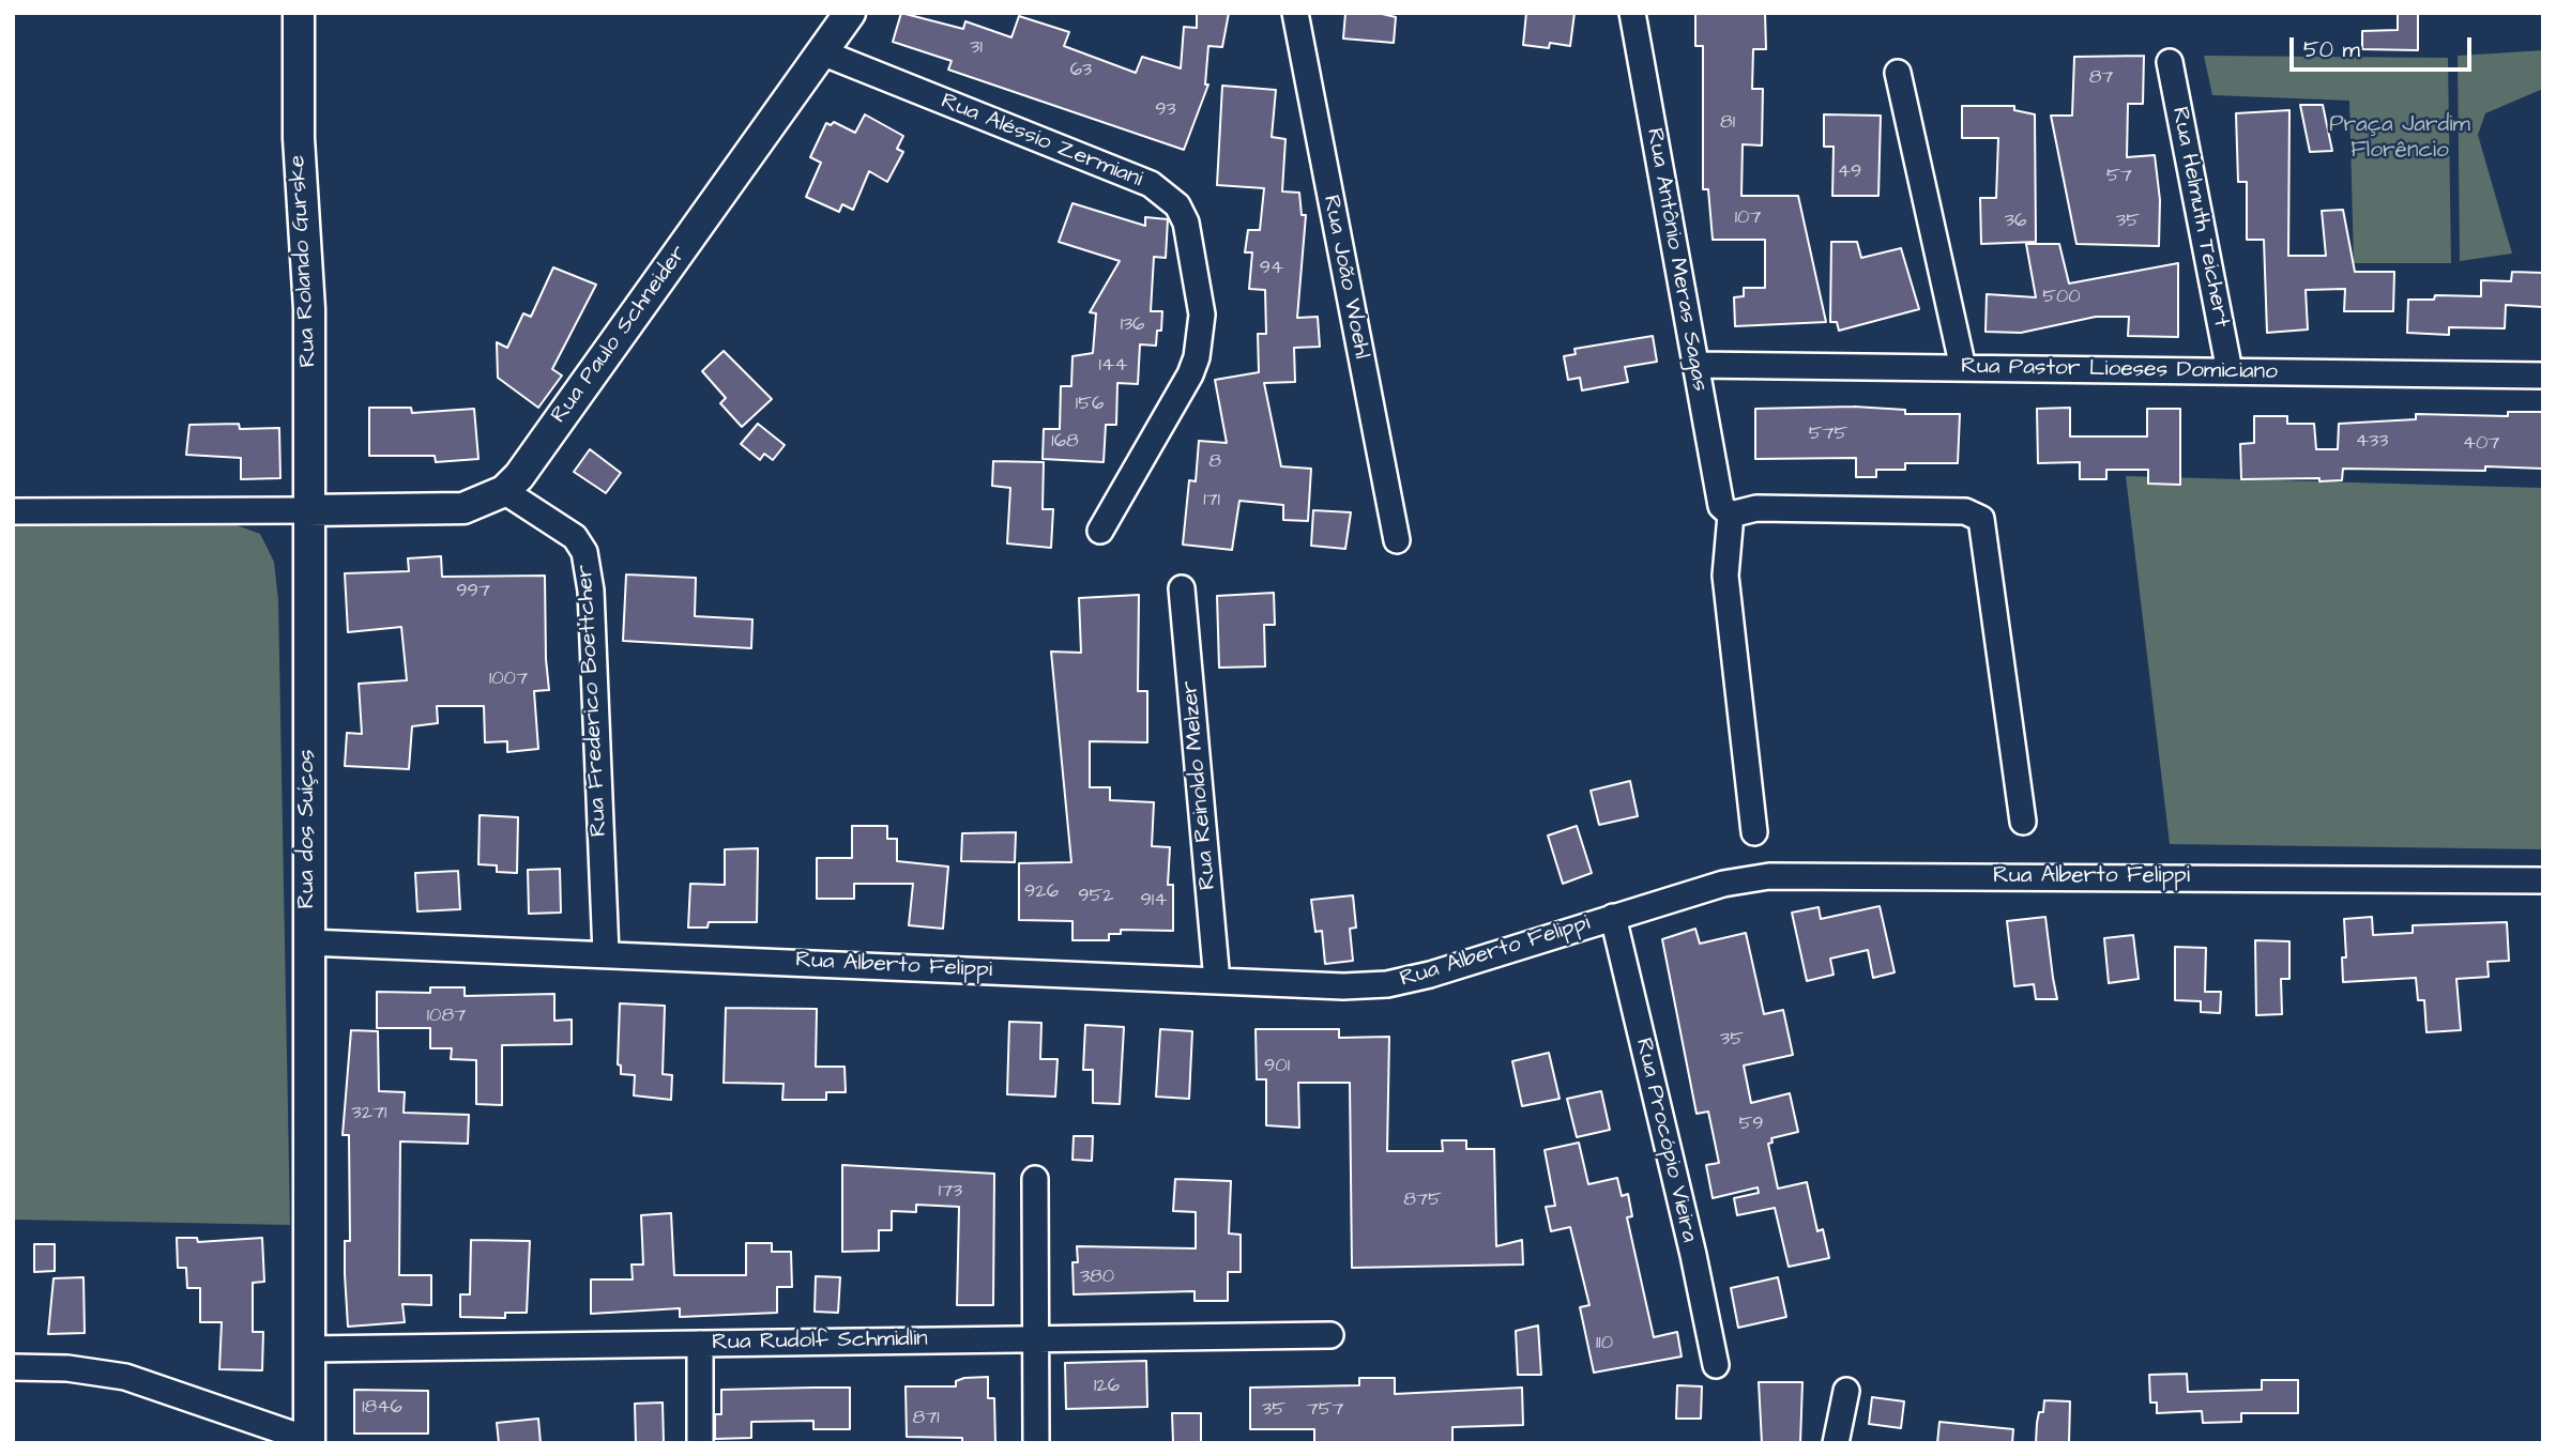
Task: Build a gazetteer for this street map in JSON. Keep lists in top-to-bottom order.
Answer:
{
  "streets": {
    "street": [
      "Rua Aléssio Zermiani",
      "Rua Helmuth Teichert",
      "Rua Antônio Meras Sagas",
      "Rua Rolando Gurske",
      "Rua João Woehl",
      "Rua Paulo Schneider",
      "Rua Pastor Lioeses Domiciano",
      "Rua Frederico Boettcher",
      "Rua Reinoldo Melzer",
      "Rua dos Suíços",
      "Rua Alberto Felippi",
      "Rua Procópio Vieira",
      "Rua Rudolf Schmidlin"
    ]
  },
  "crossings": [
    ["Rua Aléssio Zermiani", "Rua Paulo Schneider"],
    ["Rua Helmuth Teichert", "Rua Pastor Lioeses Domiciano"],
    ["Rua Antônio Meras Sagas", "Rua Pastor Lioeses Domiciano"],
    ["Rua Rolando Gurske", "Rua Paulo Schneider"],
    ["Rua Rolando Gurske", "Rua dos Suíços"],
    ["Rua Paulo Schneider", "Rua Frederico Boettcher"],
    ["Rua Paulo Schneider", "Rua dos Suíços"],
    ["Rua Frederico Boettcher", "Rua Alberto Felippi"],
    ["Rua Reinoldo Melzer", "Rua Alberto Felippi"],
    ["Rua dos Suíços", "Rua Alberto Felippi"],
    ["Rua dos Suíços", "Rua Rudolf Schmidlin"],
    ["Rua Alberto Felippi", "Rua Procópio Vieira"]
  ],
  "parks": ["Praça Jardim Florêncio"],
  "house_numbers": [
    "31",
    "63",
    "87",
    "93",
    "81",
    "49",
    "57",
    "107",
    "36",
    "35",
    "94",
    "500",
    "136",
    "144",
    "156",
    "575",
    "168",
    "433",
    "407",
    "8",
    "171",
    "997",
    "1007",
    "926",
    "952",
    "914",
    "1087",
    "35",
    "901",
    "3271",
    "59",
    "173",
    "875",
    "380",
    "110",
    "126",
    "1846",
    "35",
    "757",
    "871"
  ],
  "scale_bar": "50 m"
}
